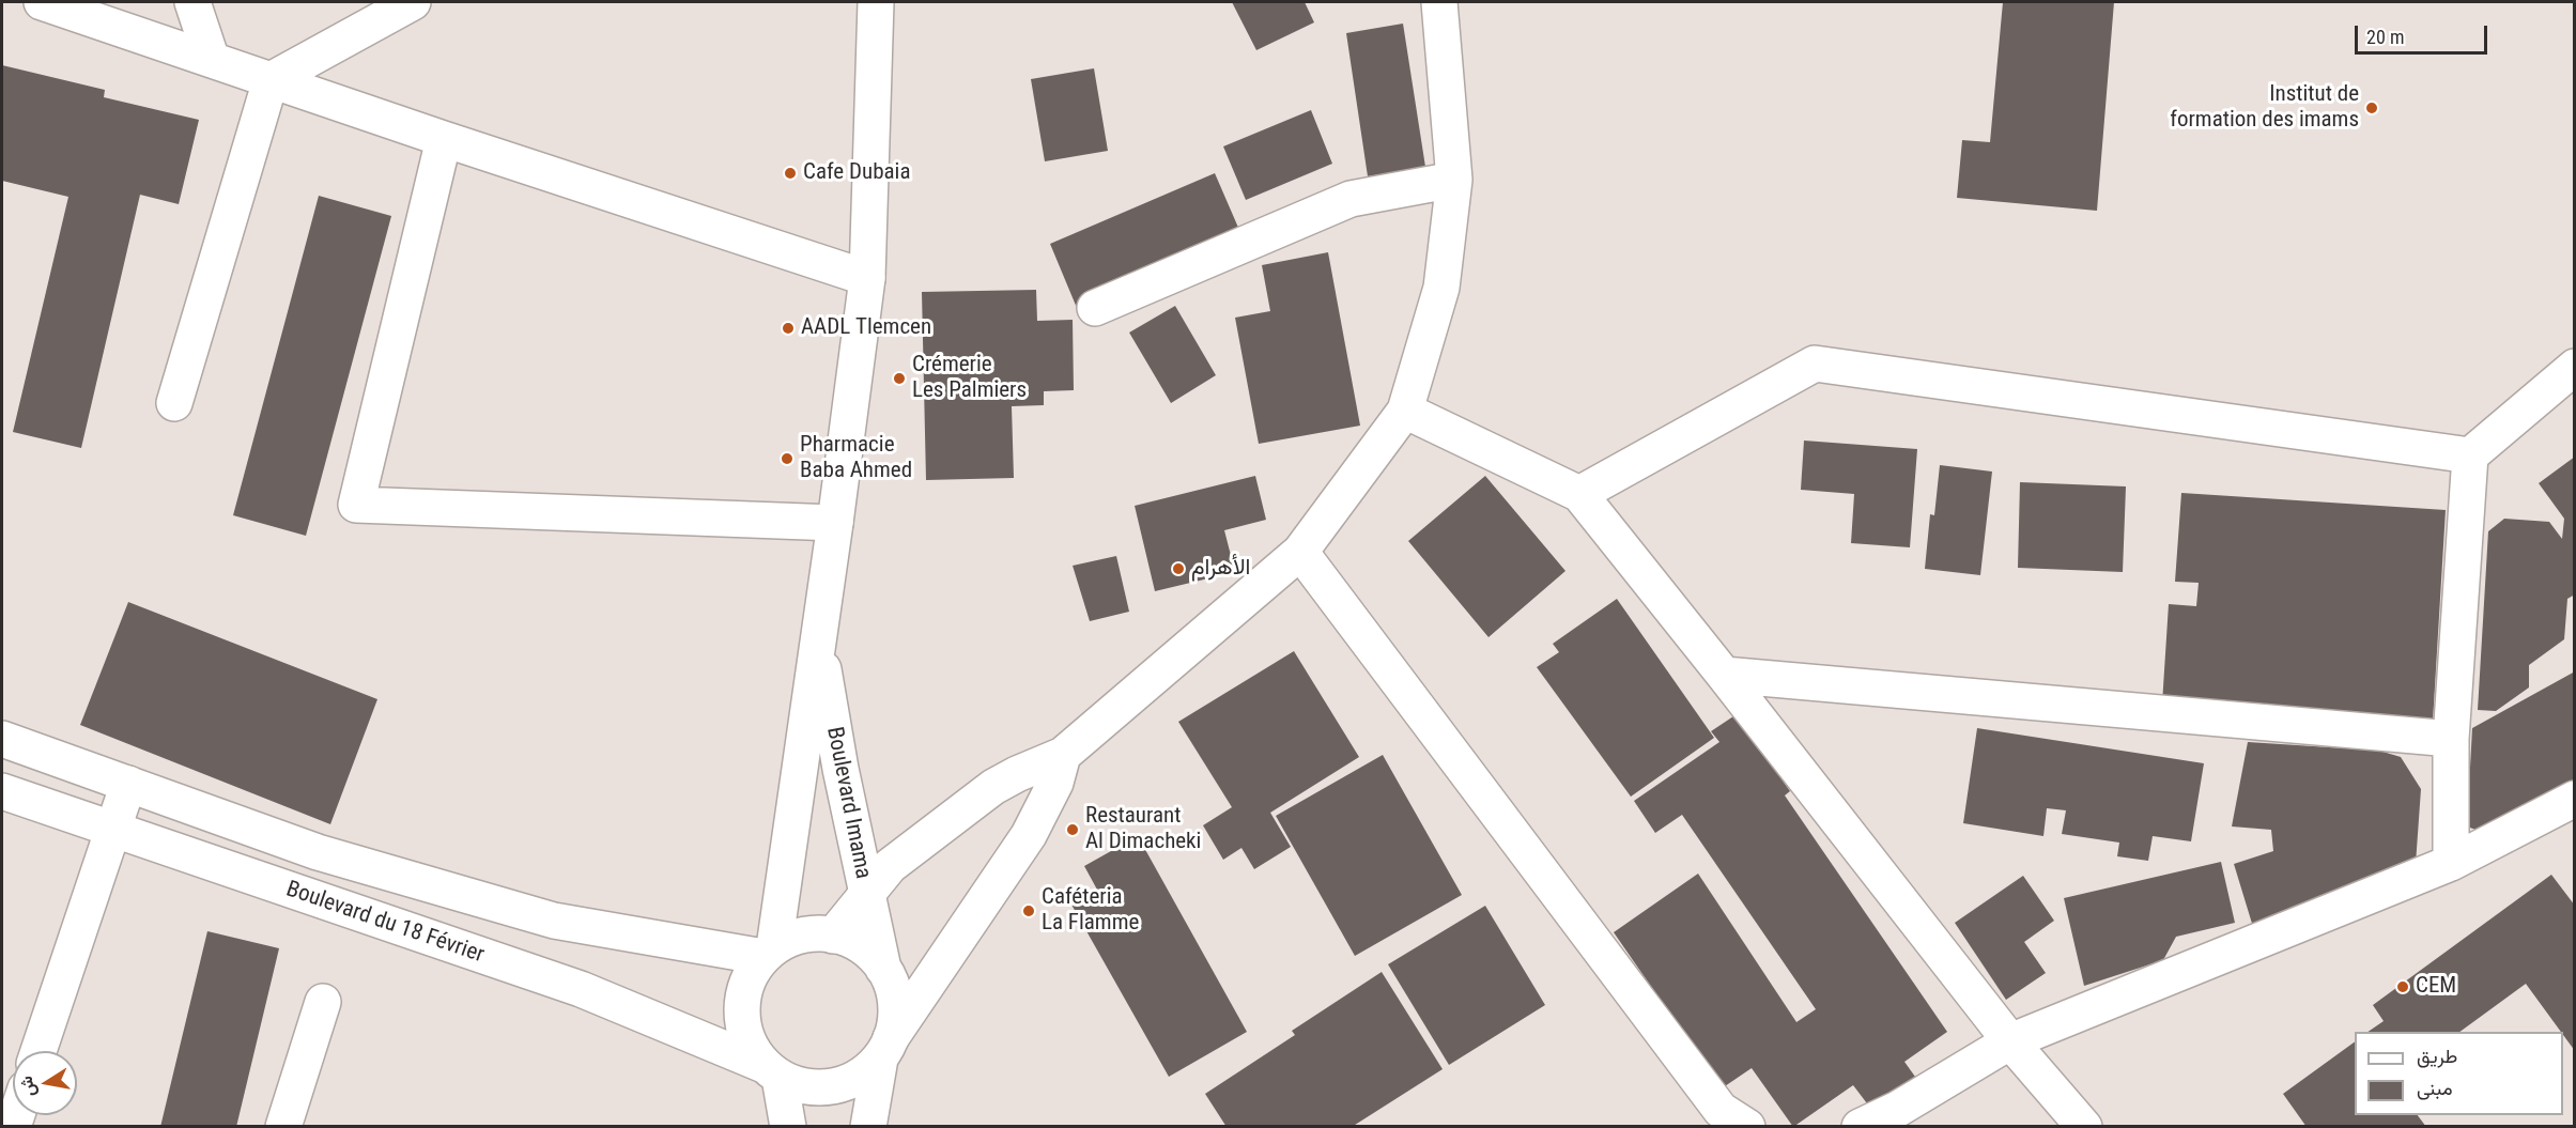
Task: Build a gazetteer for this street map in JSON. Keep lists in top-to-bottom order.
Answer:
{
  "streets": {
    "street": ["Boulevard Imama", "Boulevard du 18 Février"]
  },
  "crossings": [
    ["Boulevard Imama", "Boulevard du 18 Février"]
  ],
  "places": [
    "Institut de formation des imams",
    "Cafe Dubaia",
    "AADL Tlemcen",
    "Crémerie Les Palmiers",
    "Pharmacie Baba Ahmed",
    "الأهرام",
    "Restaurant Al Dimacheki",
    "Caféteria La Flamme",
    "CEM"
  ],
  "legend": ["طريق", "مبنى"],
  "scale_bar": "20 m",
  "north": "left"
}
